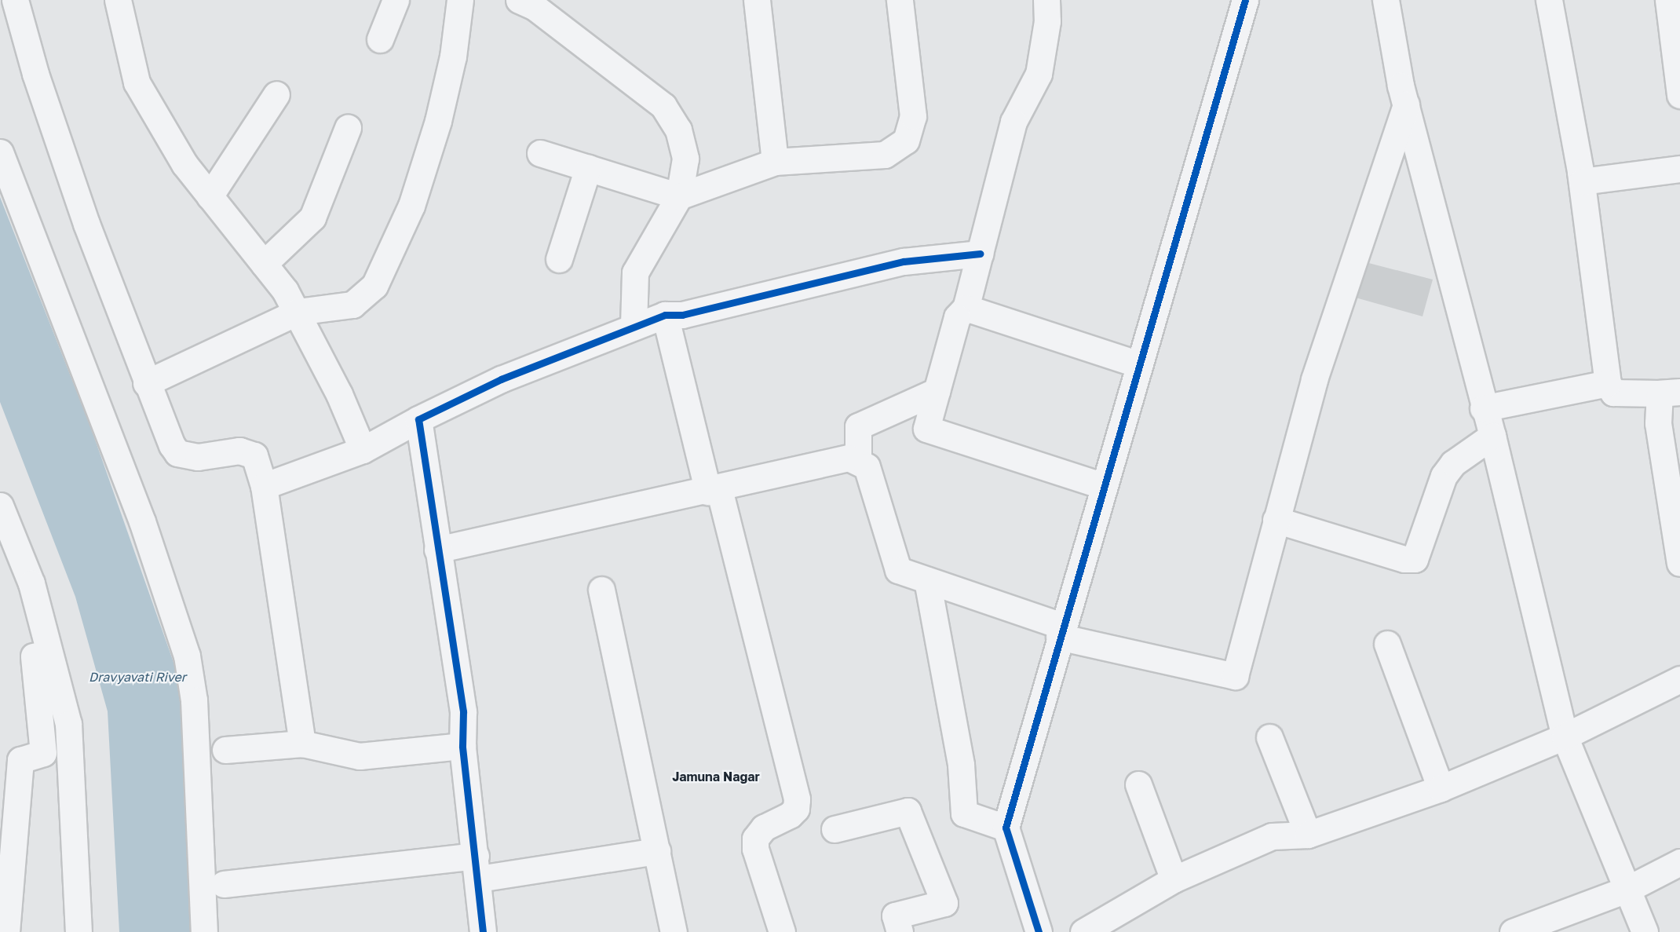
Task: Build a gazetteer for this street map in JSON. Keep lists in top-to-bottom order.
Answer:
{
  "districts": ["Jamuna Nagar"],
  "water": ["Dravyavati River"]
}
